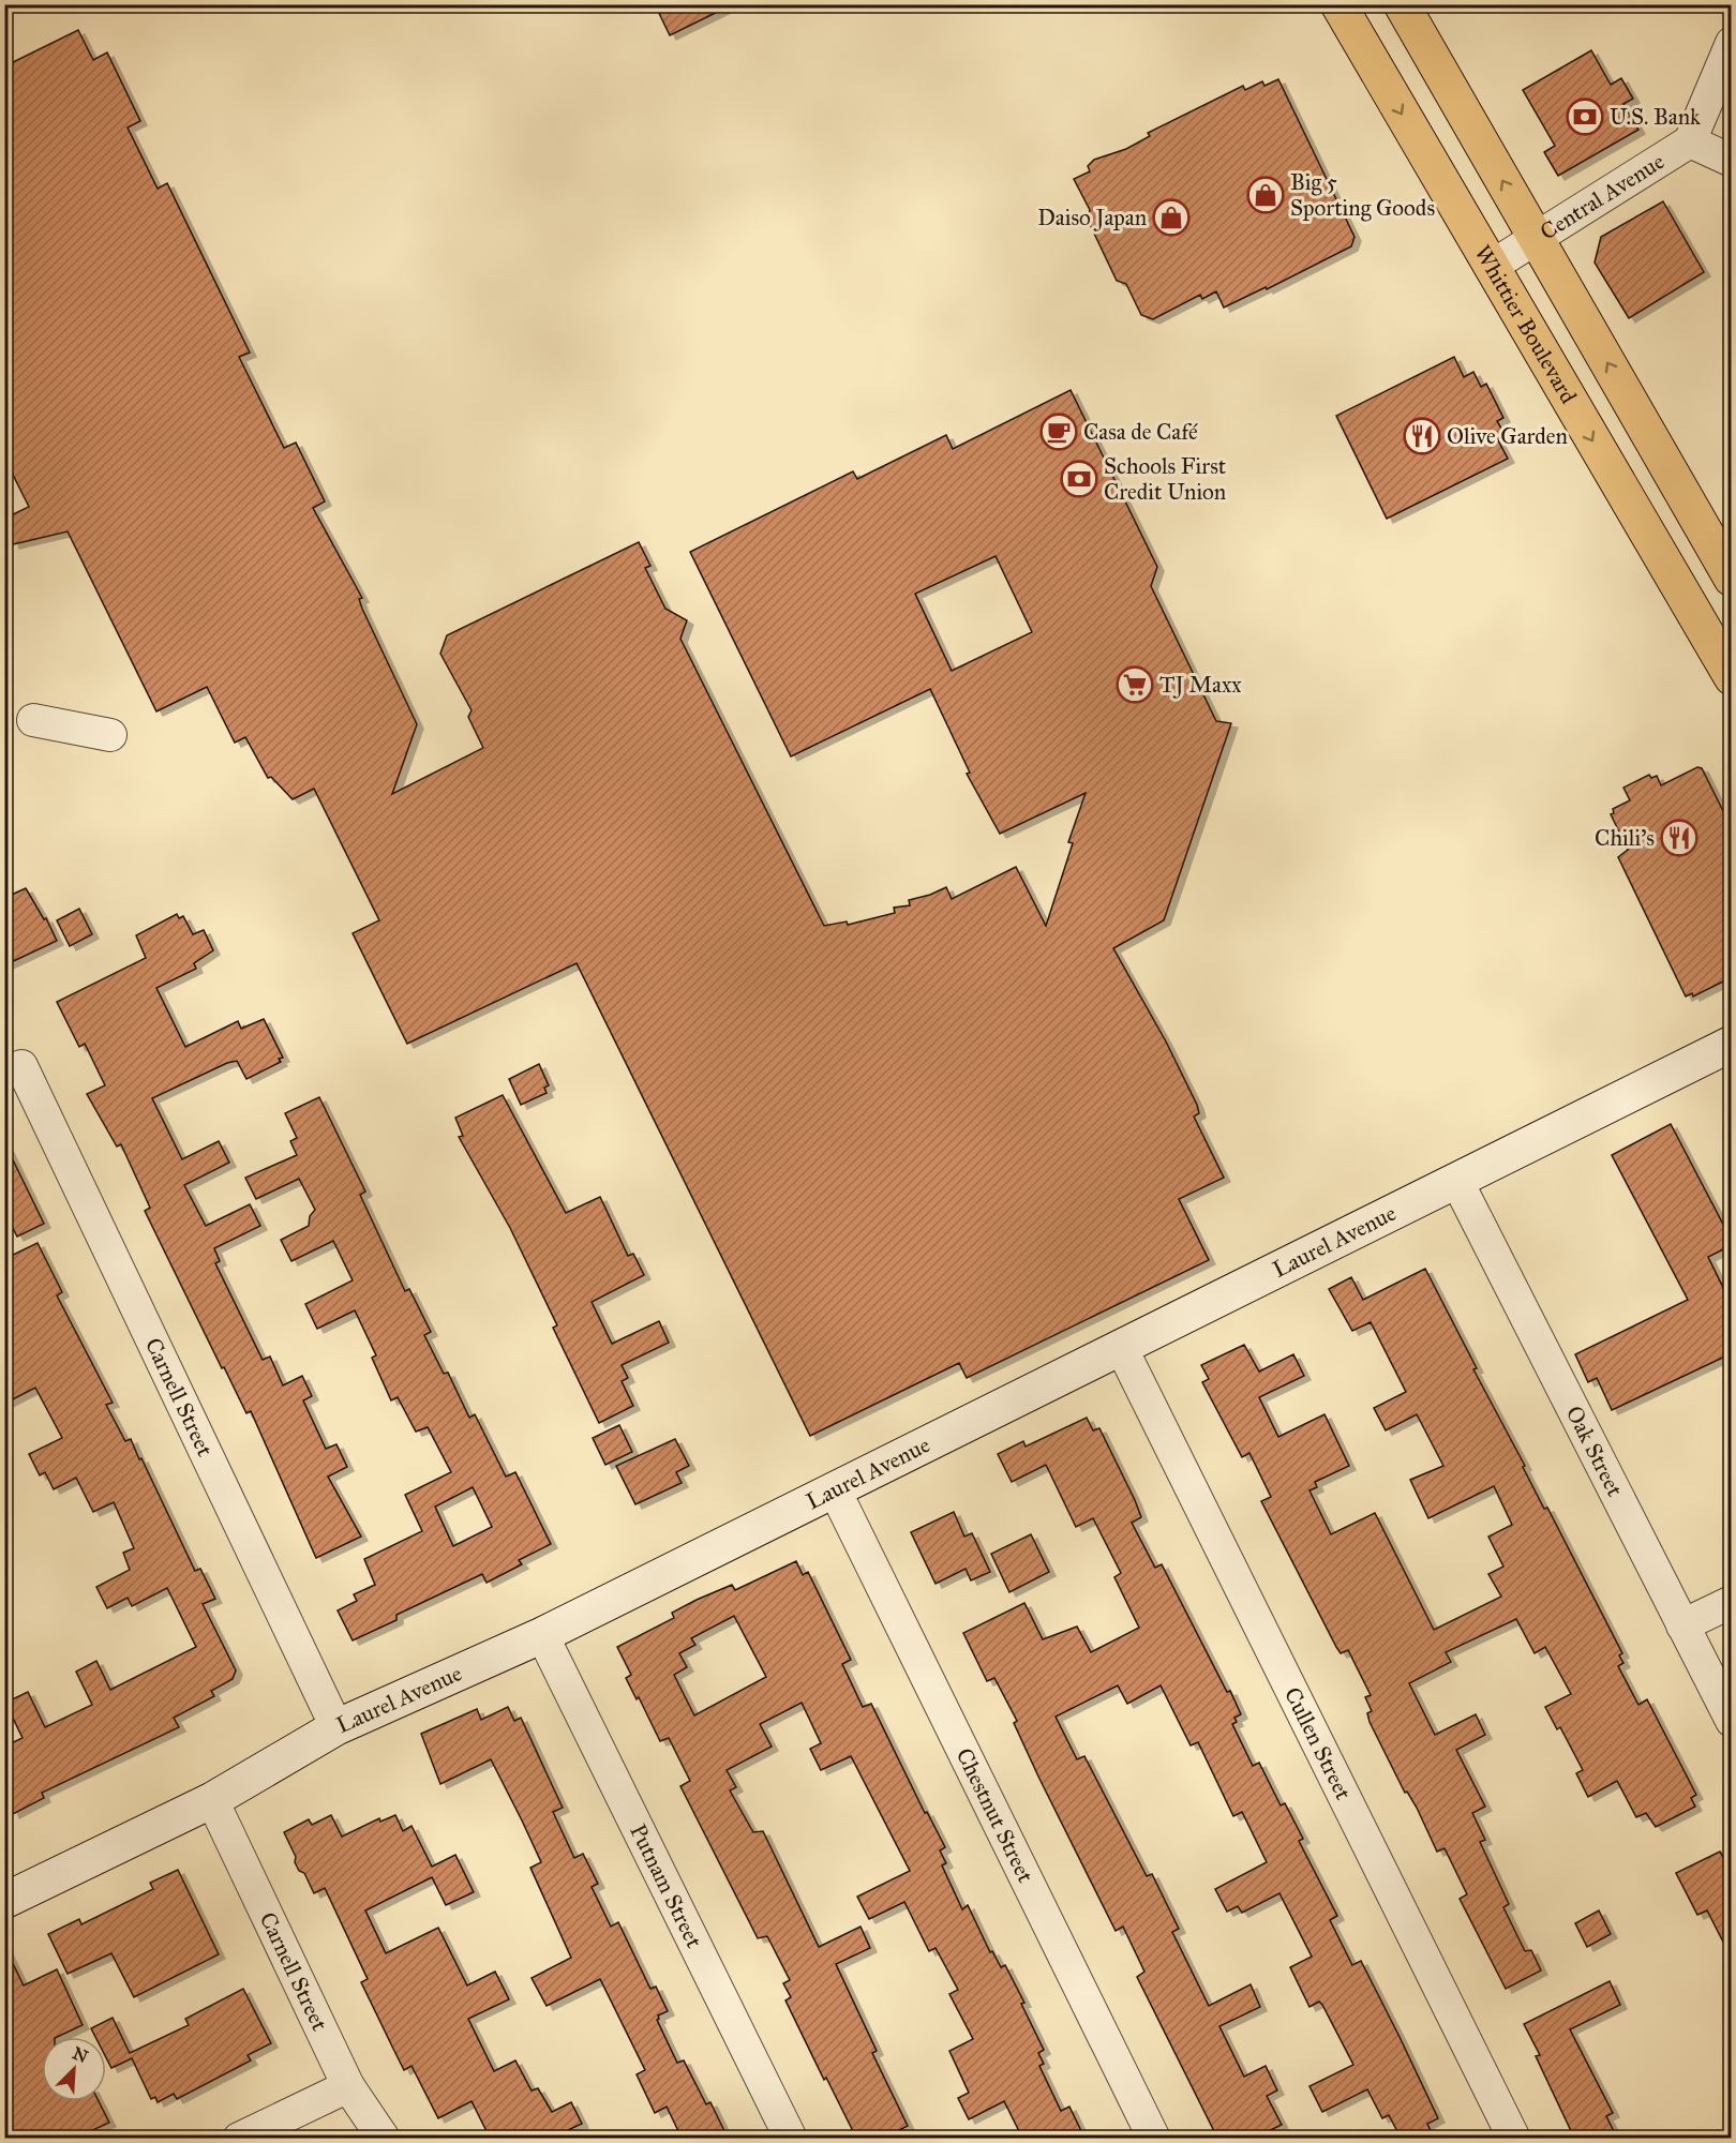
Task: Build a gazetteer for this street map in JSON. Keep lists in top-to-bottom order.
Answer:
{
  "streets": {
    "main road": ["Whittier Boulevard"],
    "street": [
      "Central Avenue",
      "Laurel Avenue",
      "Carnell Street",
      "Oak Street",
      "Cullen Street",
      "Chestnut Street",
      "Putnam Street"
    ]
  },
  "crossings": [
    ["Central Avenue", "Whittier Boulevard"],
    ["Laurel Avenue", "Carnell Street"],
    ["Laurel Avenue", "Oak Street"],
    ["Laurel Avenue", "Cullen Street"],
    ["Laurel Avenue", "Chestnut Street"],
    ["Laurel Avenue", "Putnam Street"]
  ],
  "places": {
    "bank": ["U.S. Bank", "Schools First Credit Union"],
    "shop": ["Big 5 Sporting Goods", "Daiso Japan"],
    "cafe": ["Casa de Café"],
    "restaurant": ["Olive Garden", "Chili's"],
    "supermarket": ["TJ Maxx"]
  },
  "north": "top right"
}
